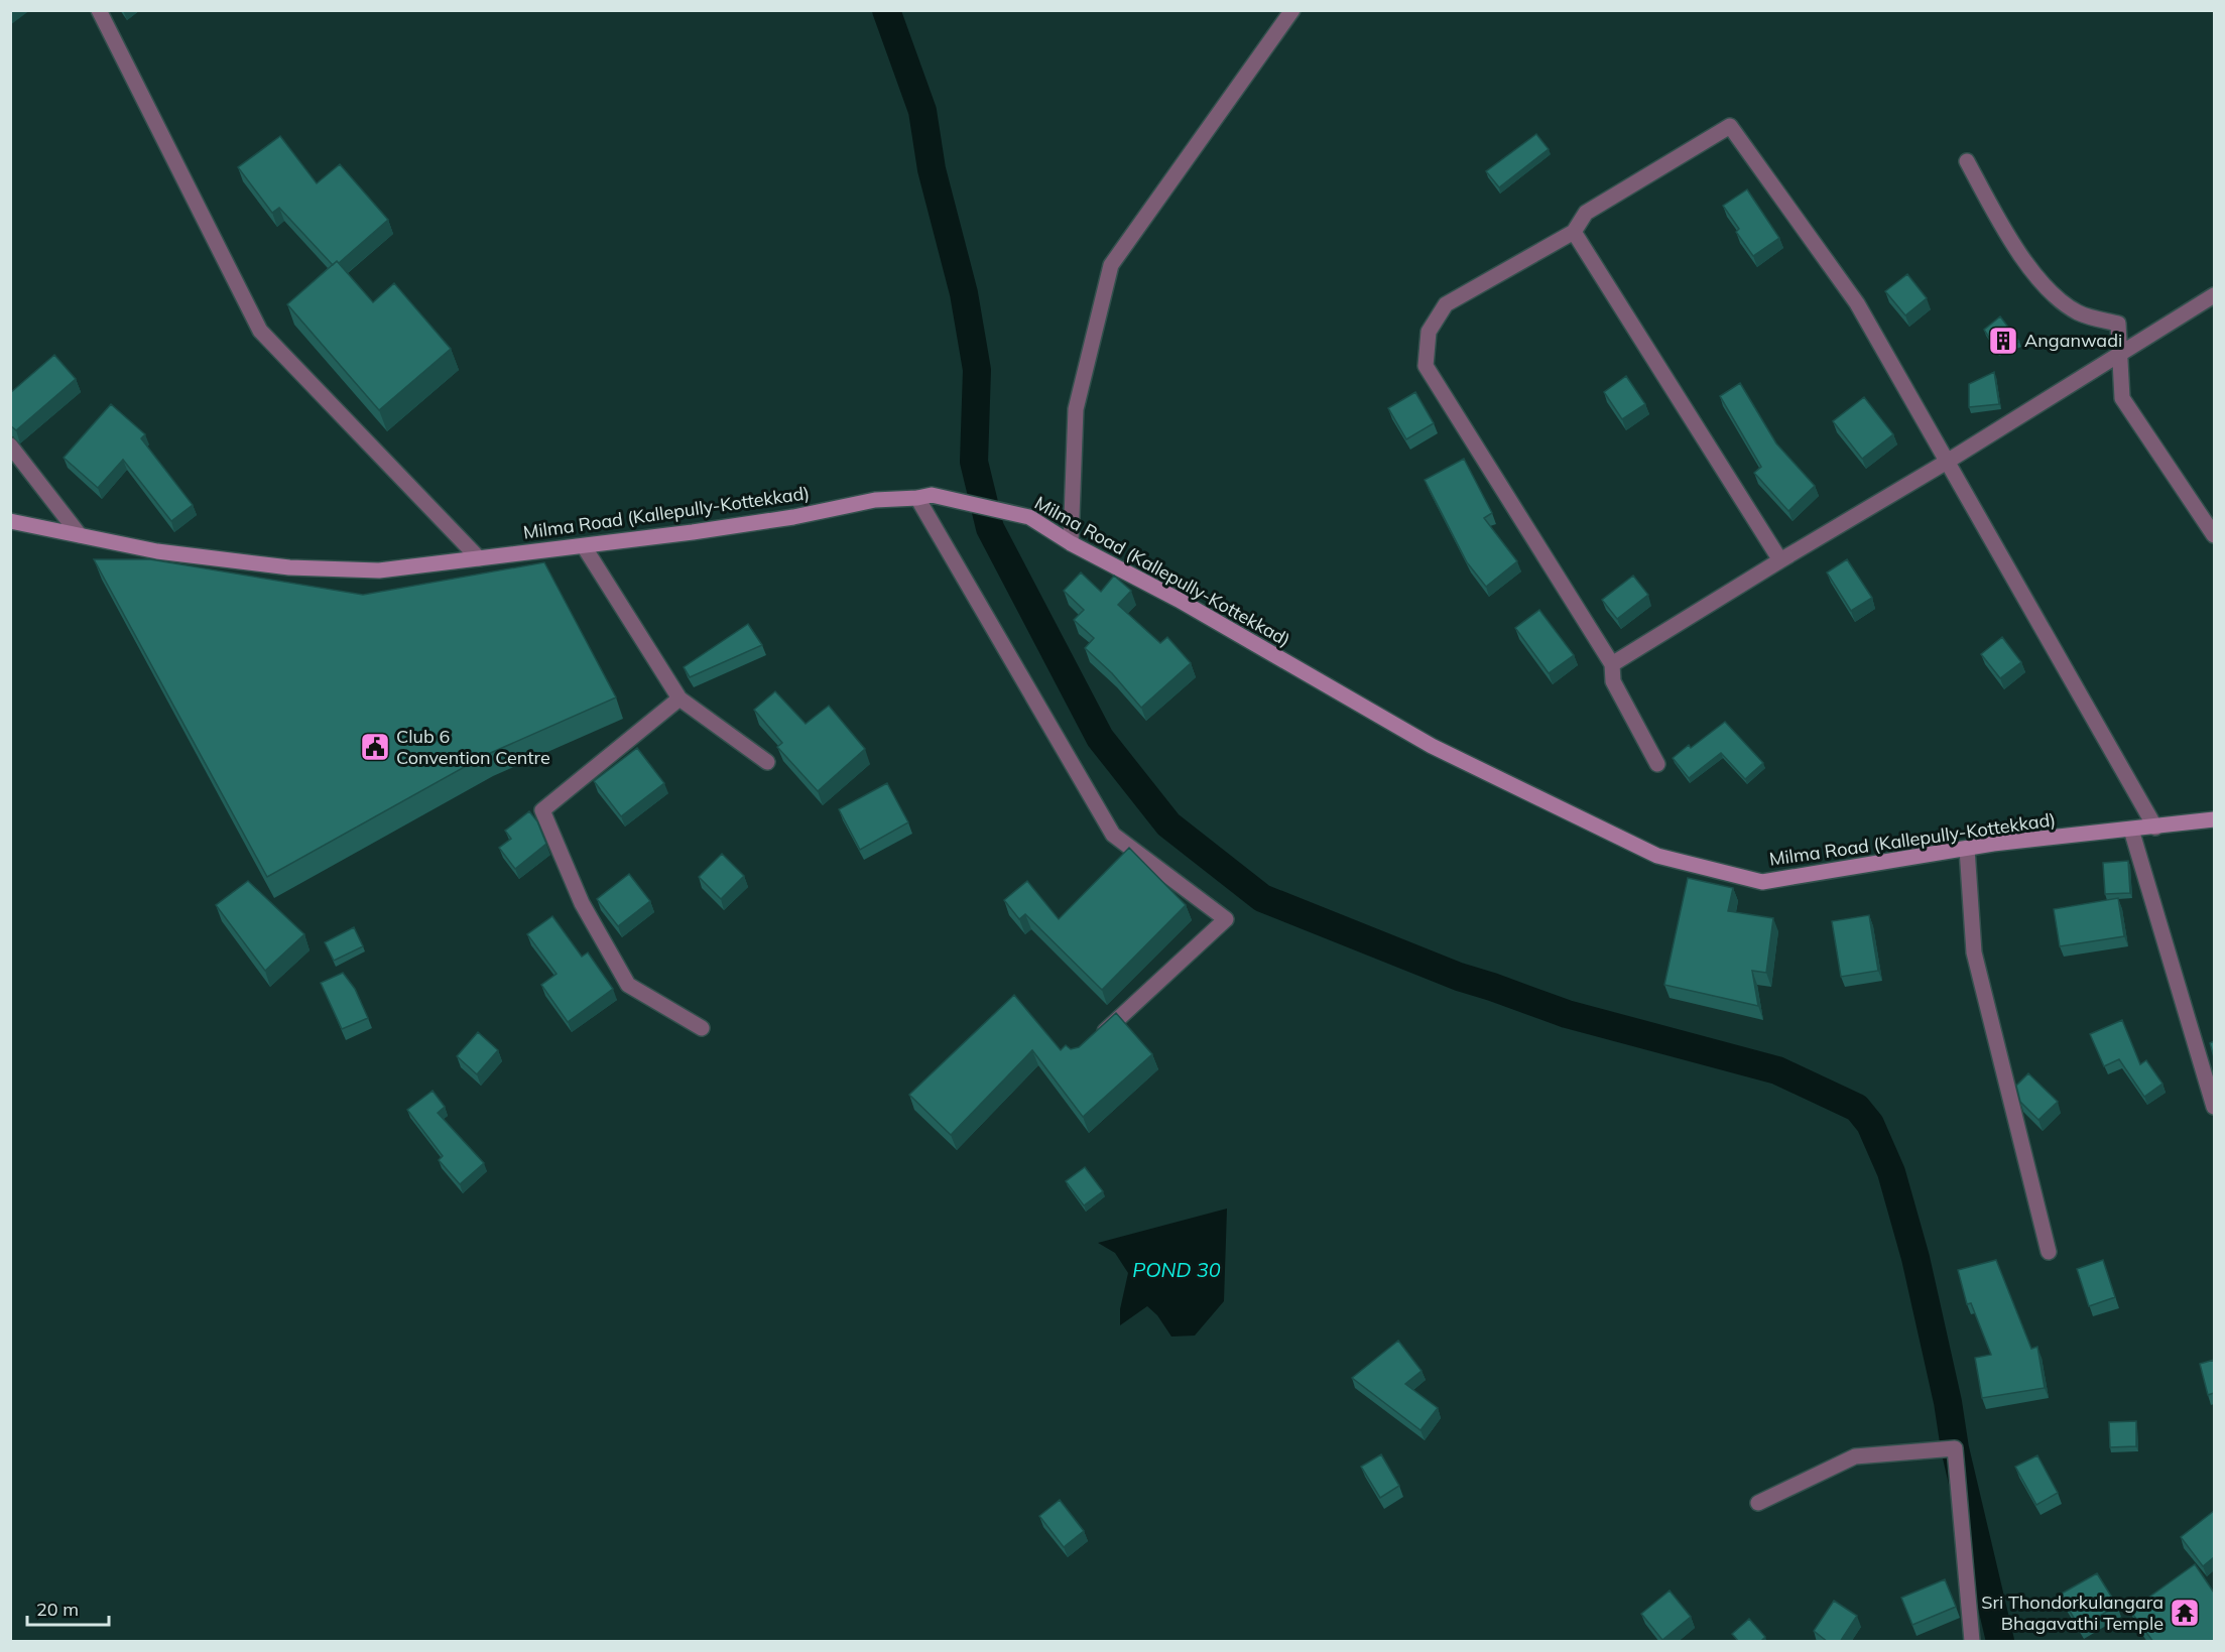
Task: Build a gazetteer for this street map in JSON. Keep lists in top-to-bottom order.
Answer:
{
  "streets": {
    "main road": ["Milma Road (Kallepully-Kottekkad)"]
  },
  "water": ["POND 30"],
  "places": {
    "building": ["Anganwadi"],
    "public building": ["Club 6 Convention Centre"],
    "temple": ["Sri Thondorkulangara Bhagavathi Temple"]
  },
  "scale_bar": "20 m"
}
